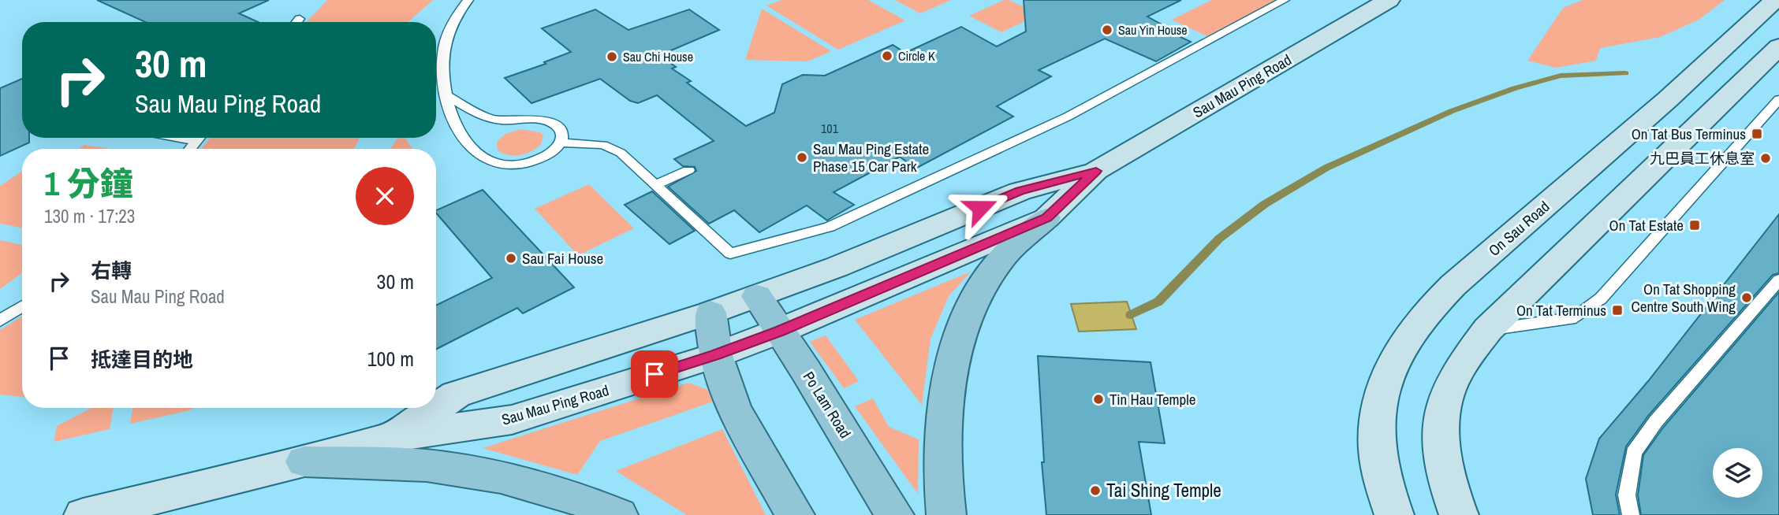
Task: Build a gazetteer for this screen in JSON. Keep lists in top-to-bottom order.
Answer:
{
  "streets": {
    "main road": ["Sau Mau Ping Road", "On Sau Road", "Po Lam Road"]
  },
  "crossings": [
    ["Sau Mau Ping Road", "Po Lam Road"]
  ],
  "places": {
    "other": [
      "Sau Yin House",
      "Circle K",
      "Sau Chi House",
      "Sau Mau Ping Estate Phase 15 Car Park",
      "九巴員工休息室",
      "Sau Fai House",
      "On Tat Shopping Centre South Wing",
      "Tin Hau Temple",
      "Tai Shing Temple"
    ],
    "transit": ["On Tat Bus Terminus", "On Tat Estate", "On Tat Terminus"]
  },
  "house_numbers": ["101"],
  "page": {
    "turn": ["30 m", "Sau Mau Ping Road"],
    "heading": ["1 分鐘", "130 m · 17:23"],
    "list": [
      {
        "name": "右轉",
        "note": "Sau Mau Ping Road",
        "value": "30 m"
      },
      {
        "name": "抵達目的地",
        "value": "100 m"
      }
    ]
  }
}
